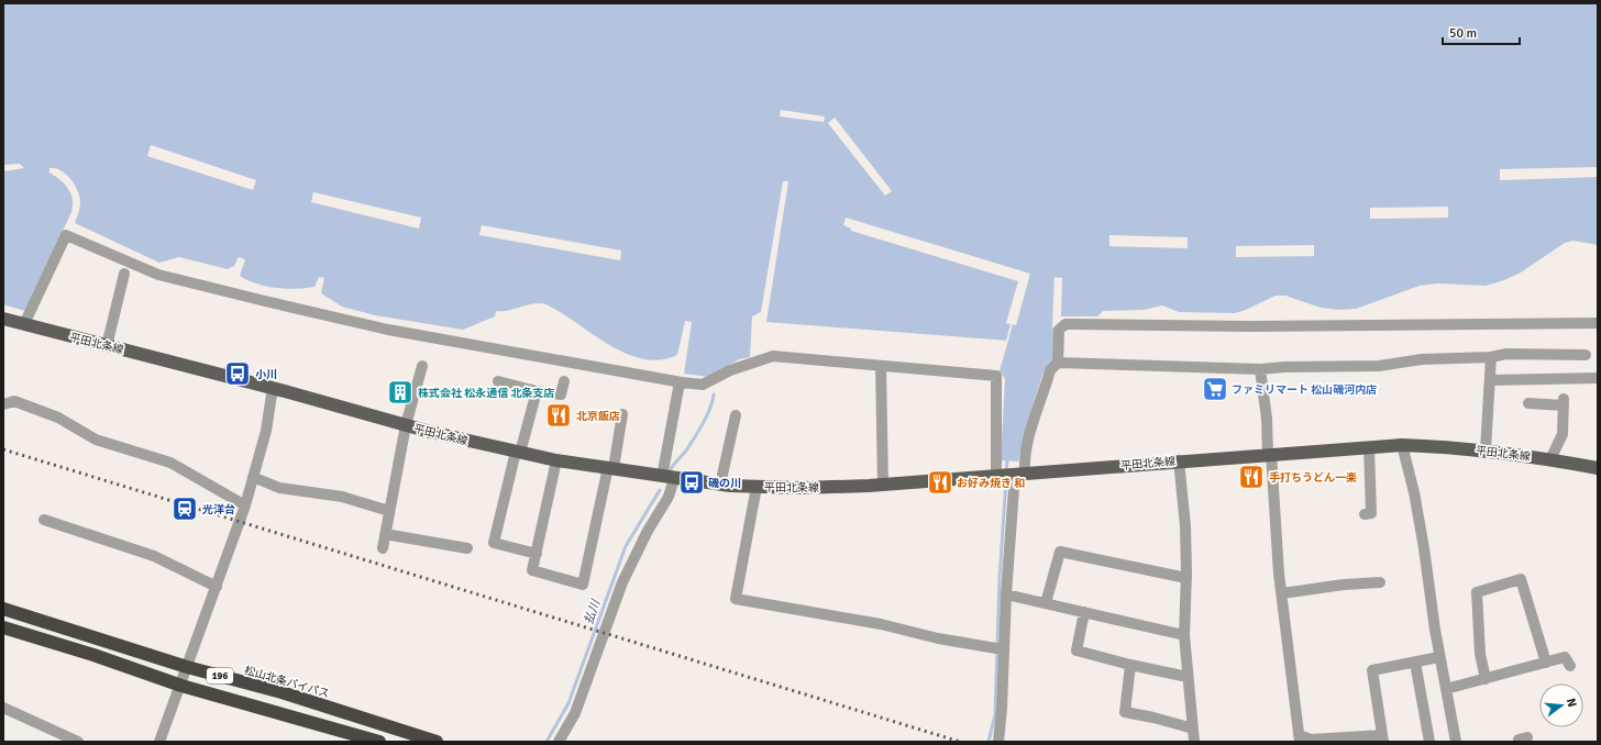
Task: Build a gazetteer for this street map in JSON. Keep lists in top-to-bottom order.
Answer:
{
  "streets": {
    "highway": ["196", "松山北条バイパス"],
    "main road": ["平田北条線"]
  },
  "water": ["払川"],
  "places": {
    "bus stop": ["小川", "磯の川"],
    "supermarket": ["ファミリマート 松山磯河内店"],
    "building": ["株式会社 松永通信 北条支店"],
    "restaurant": ["北京飯店", "手打ちうどん一楽", "お好み焼き 和"],
    "station": ["光洋台"]
  },
  "scale_bar": "50 m",
  "north": "right"
}
